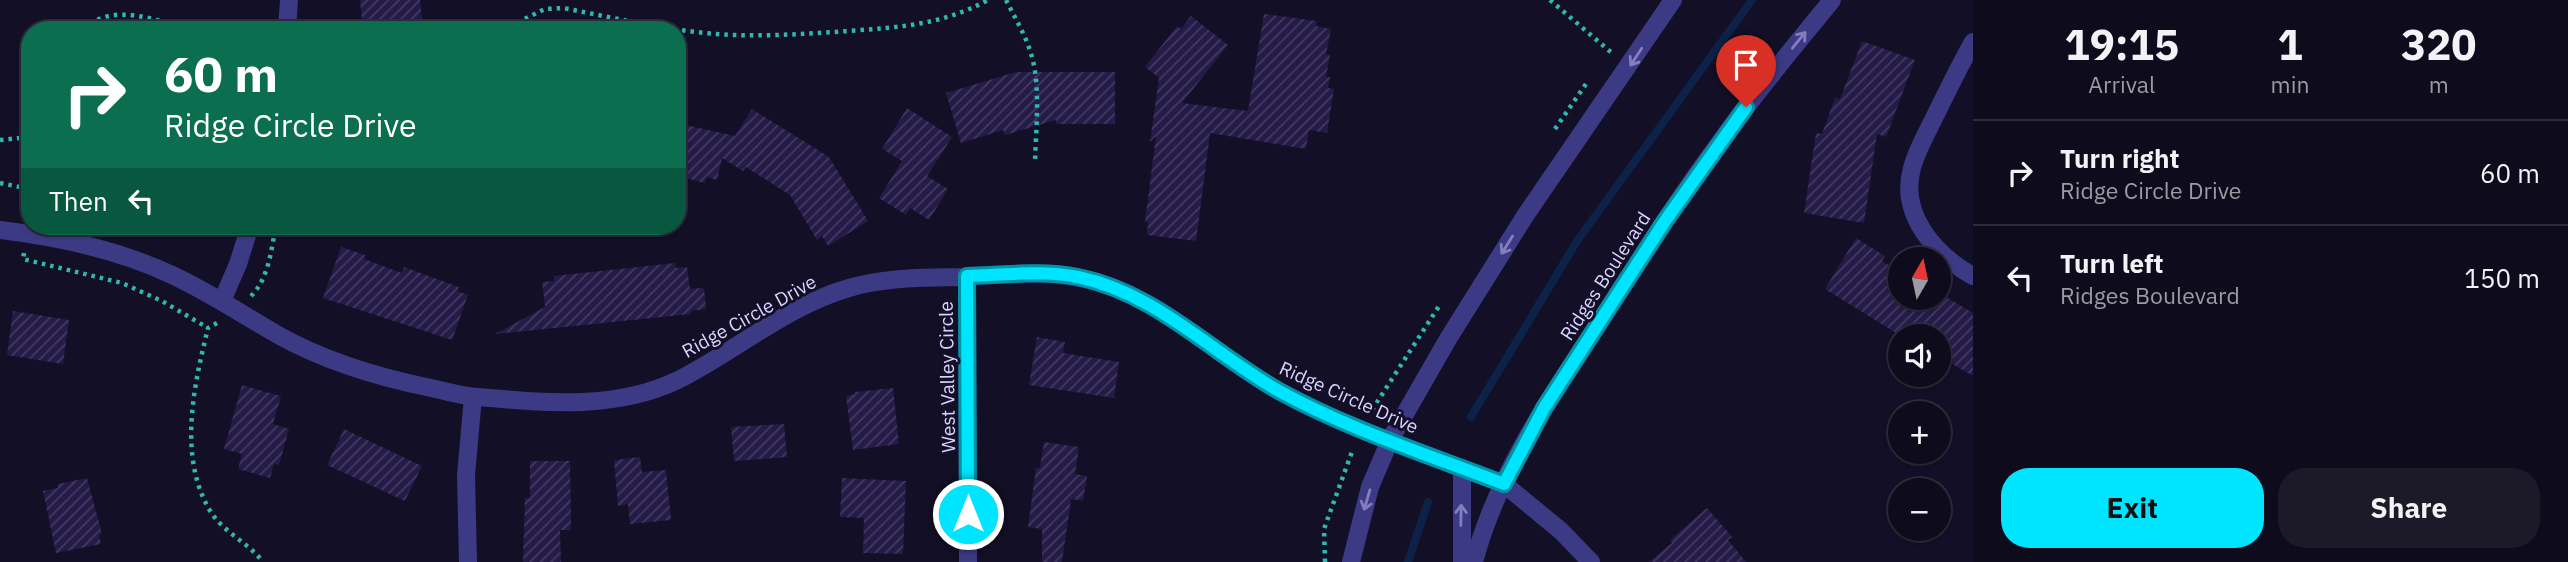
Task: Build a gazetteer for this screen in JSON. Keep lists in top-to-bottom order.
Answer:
{
  "streets": {
    "street": ["Ridges Boulevard", "Ridge Circle Drive", "West Valley Circle"]
  },
  "crossings": [
    ["Ridges Boulevard", "Ridge Circle Drive"],
    ["Ridge Circle Drive", "West Valley Circle"]
  ],
  "north": "top",
  "page": {
    "eta": [
      "19:15",
      "Arrival",
      "1",
      "min",
      "320",
      "m"
    ],
    "turn": ["60 m", "Ridge Circle Drive"],
    "list": [
      {
        "name": "Turn right",
        "note": "Ridge Circle Drive",
        "value": "60 m"
      },
      {
        "name": "Turn left",
        "note": "Ridges Boulevard",
        "value": "150 m"
      }
    ],
    "then": "Then",
    "map_buttons": ["+", "−"],
    "buttons": ["Exit", "Share"]
  }
}
